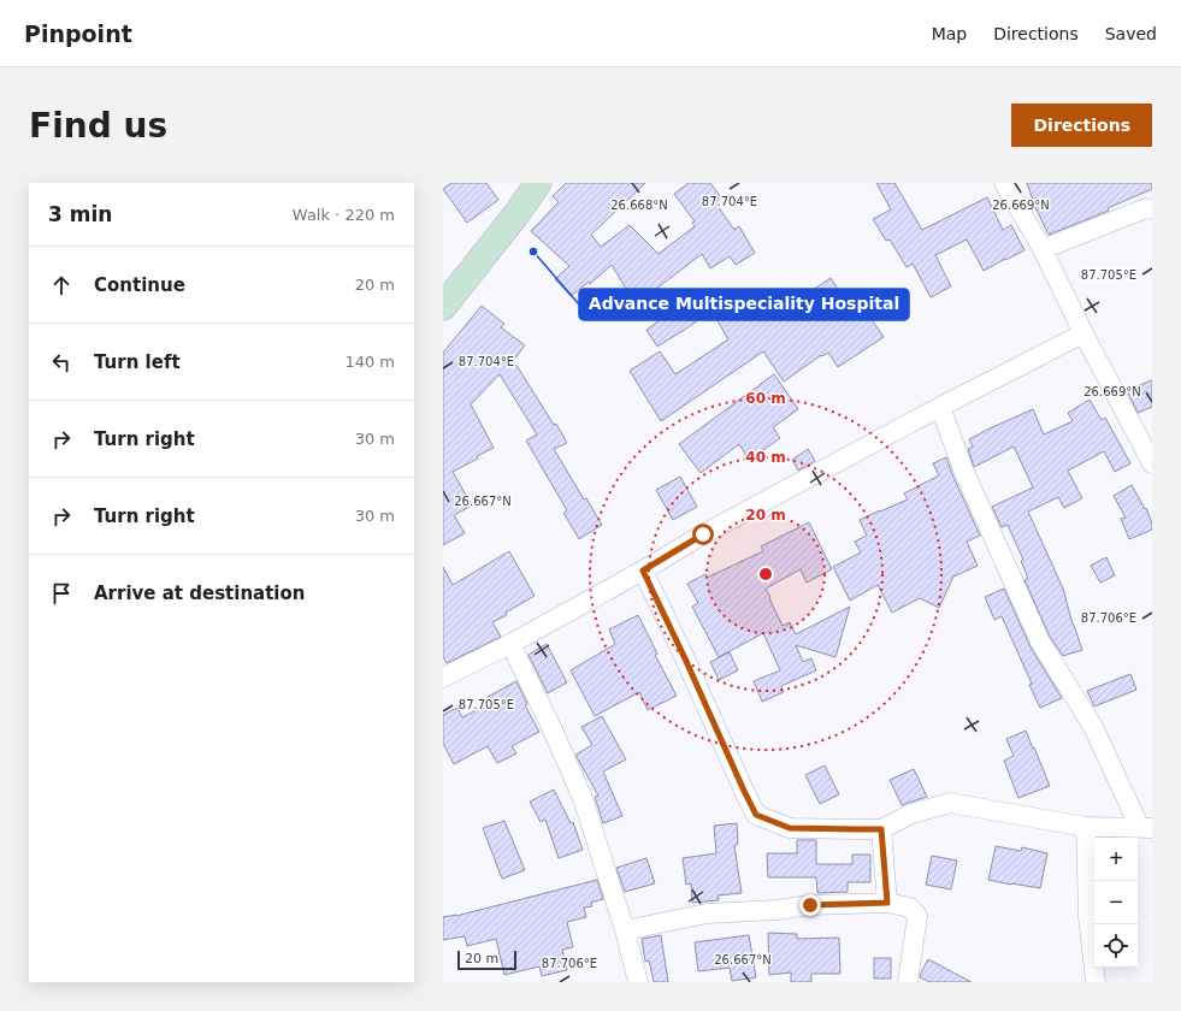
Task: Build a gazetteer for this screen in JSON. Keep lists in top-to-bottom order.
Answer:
{
  "places": ["Advance Multispeciality Hospital"],
  "scale_bar": "20 m",
  "page": {
    "header": "Pinpoint",
    "nav": ["Map", "Directions", "Saved"],
    "buttons": "Directions",
    "title": "Find us",
    "heading": ["3 min", "Walk · 220 m"],
    "list": [
      ["Continue", "20 m"],
      ["Turn left", "140 m"],
      ["Turn right", "30 m"],
      ["Turn right", "30 m"],
      "Arrive at destination"
    ],
    "map_buttons": ["+", "−"],
    "scale": "20 m"
  },
  "coordinates": [
    "87.704°E",
    "26.668°N",
    "26.669°N",
    "87.705°E",
    "26.667°N",
    "87.706°E"
  ],
  "rings": ["60 m", "40 m", "20 m"]
}
